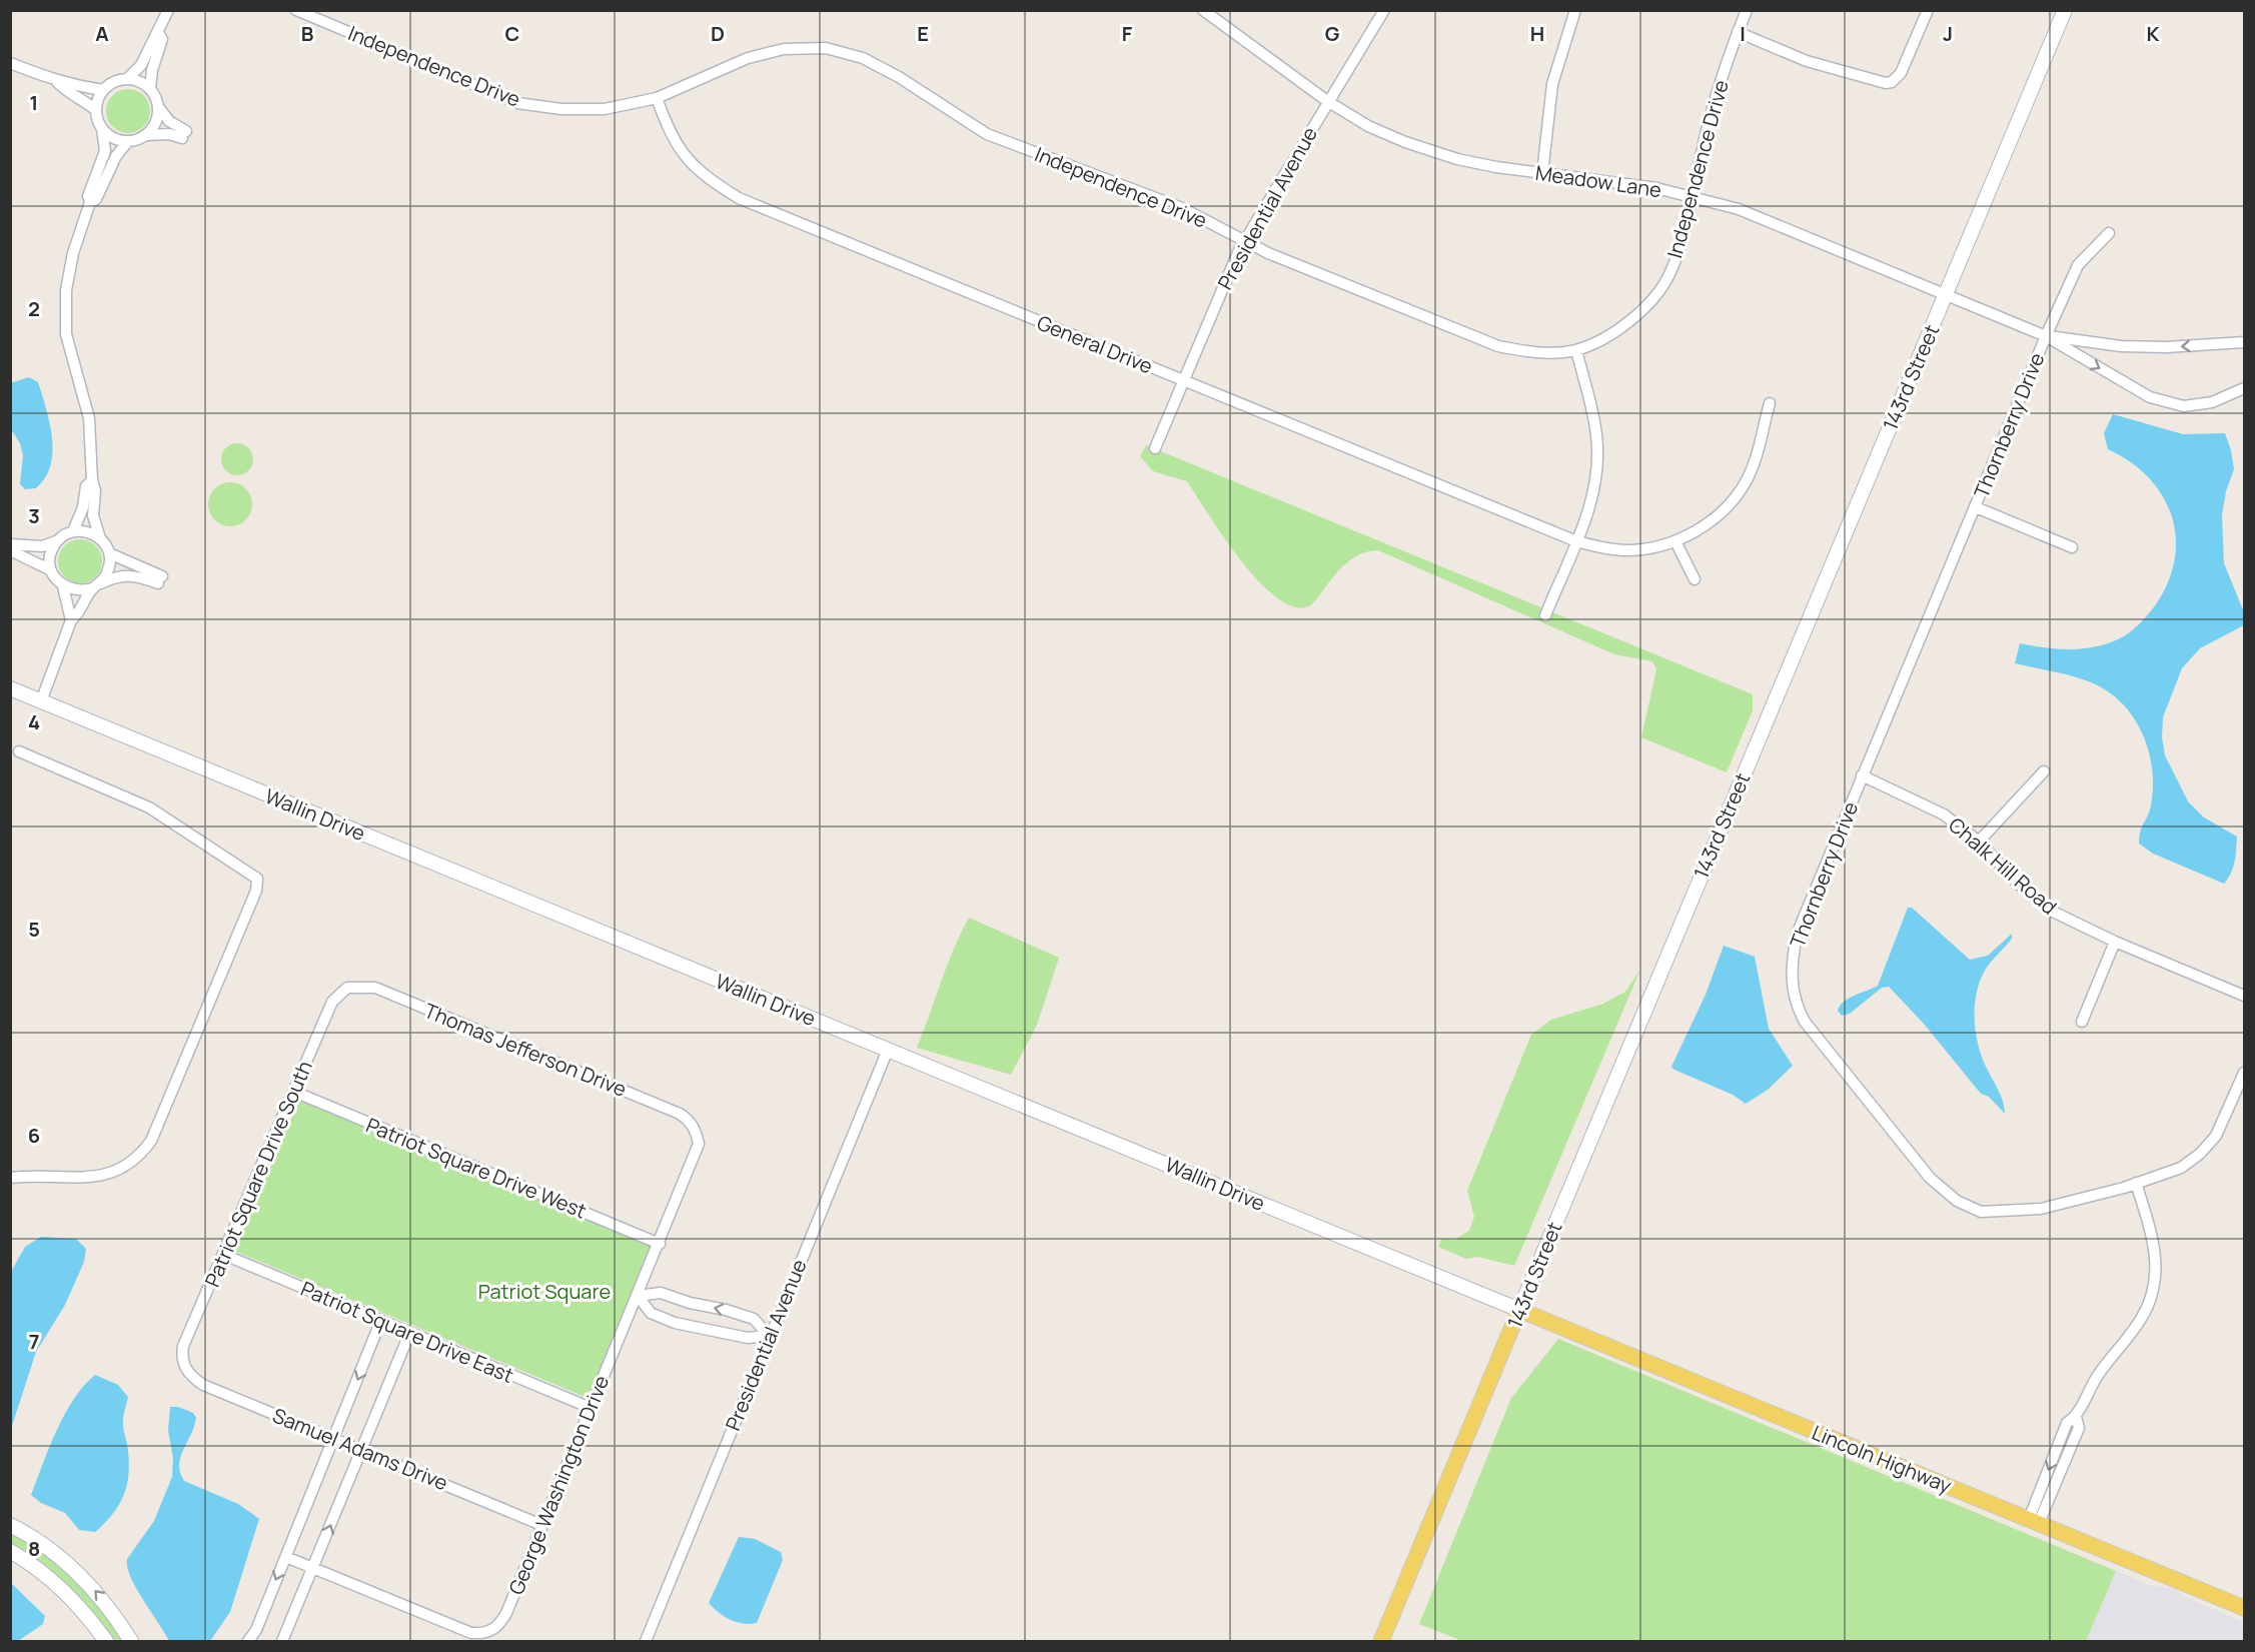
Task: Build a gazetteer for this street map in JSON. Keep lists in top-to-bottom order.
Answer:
{
  "streets": {
    "main road": ["143rd Street", "Lincoln Highway"],
    "street": [
      "Independence Drive",
      "Meadow Lane",
      "Presidential Avenue",
      "General Drive",
      "Thornberry Drive",
      "Wallin Drive",
      "Chalk Hill Road",
      "Thomas Jefferson Drive",
      "Patriot Square Drive West",
      "Patriot Square Drive South",
      "Patriot Square Drive East",
      "Samuel Adams Drive",
      "George Washington Drive"
    ]
  },
  "crossings": [
    ["Independence Drive", "Meadow Lane"],
    ["Independence Drive", "Presidential Avenue"],
    ["Independence Drive", "General Drive"],
    ["Meadow Lane", "Presidential Avenue"],
    ["Meadow Lane", "143rd Street"],
    ["Meadow Lane", "Thornberry Drive"],
    ["Presidential Avenue", "General Drive"],
    ["Presidential Avenue", "Wallin Drive"],
    ["143rd Street", "Wallin Drive"],
    ["143rd Street", "Lincoln Highway"],
    ["Thornberry Drive", "Chalk Hill Road"],
    ["Wallin Drive", "Lincoln Highway"],
    ["Thomas Jefferson Drive", "Patriot Square Drive South"],
    ["Thomas Jefferson Drive", "George Washington Drive"],
    ["Patriot Square Drive West", "Patriot Square Drive South"],
    ["Patriot Square Drive West", "George Washington Drive"],
    ["Patriot Square Drive South", "Patriot Square Drive East"],
    ["Patriot Square Drive South", "Samuel Adams Drive"],
    ["Patriot Square Drive East", "George Washington Drive"],
    ["Samuel Adams Drive", "George Washington Drive"]
  ],
  "parks": ["Patriot Square"],
  "grid": {
    "columns": [
      "A",
      "B",
      "C",
      "D",
      "E",
      "F",
      "G",
      "H",
      "I",
      "J",
      "K"
    ],
    "rows": [
      "1",
      "2",
      "3",
      "4",
      "5",
      "6",
      "7",
      "8"
    ]
  }
}
